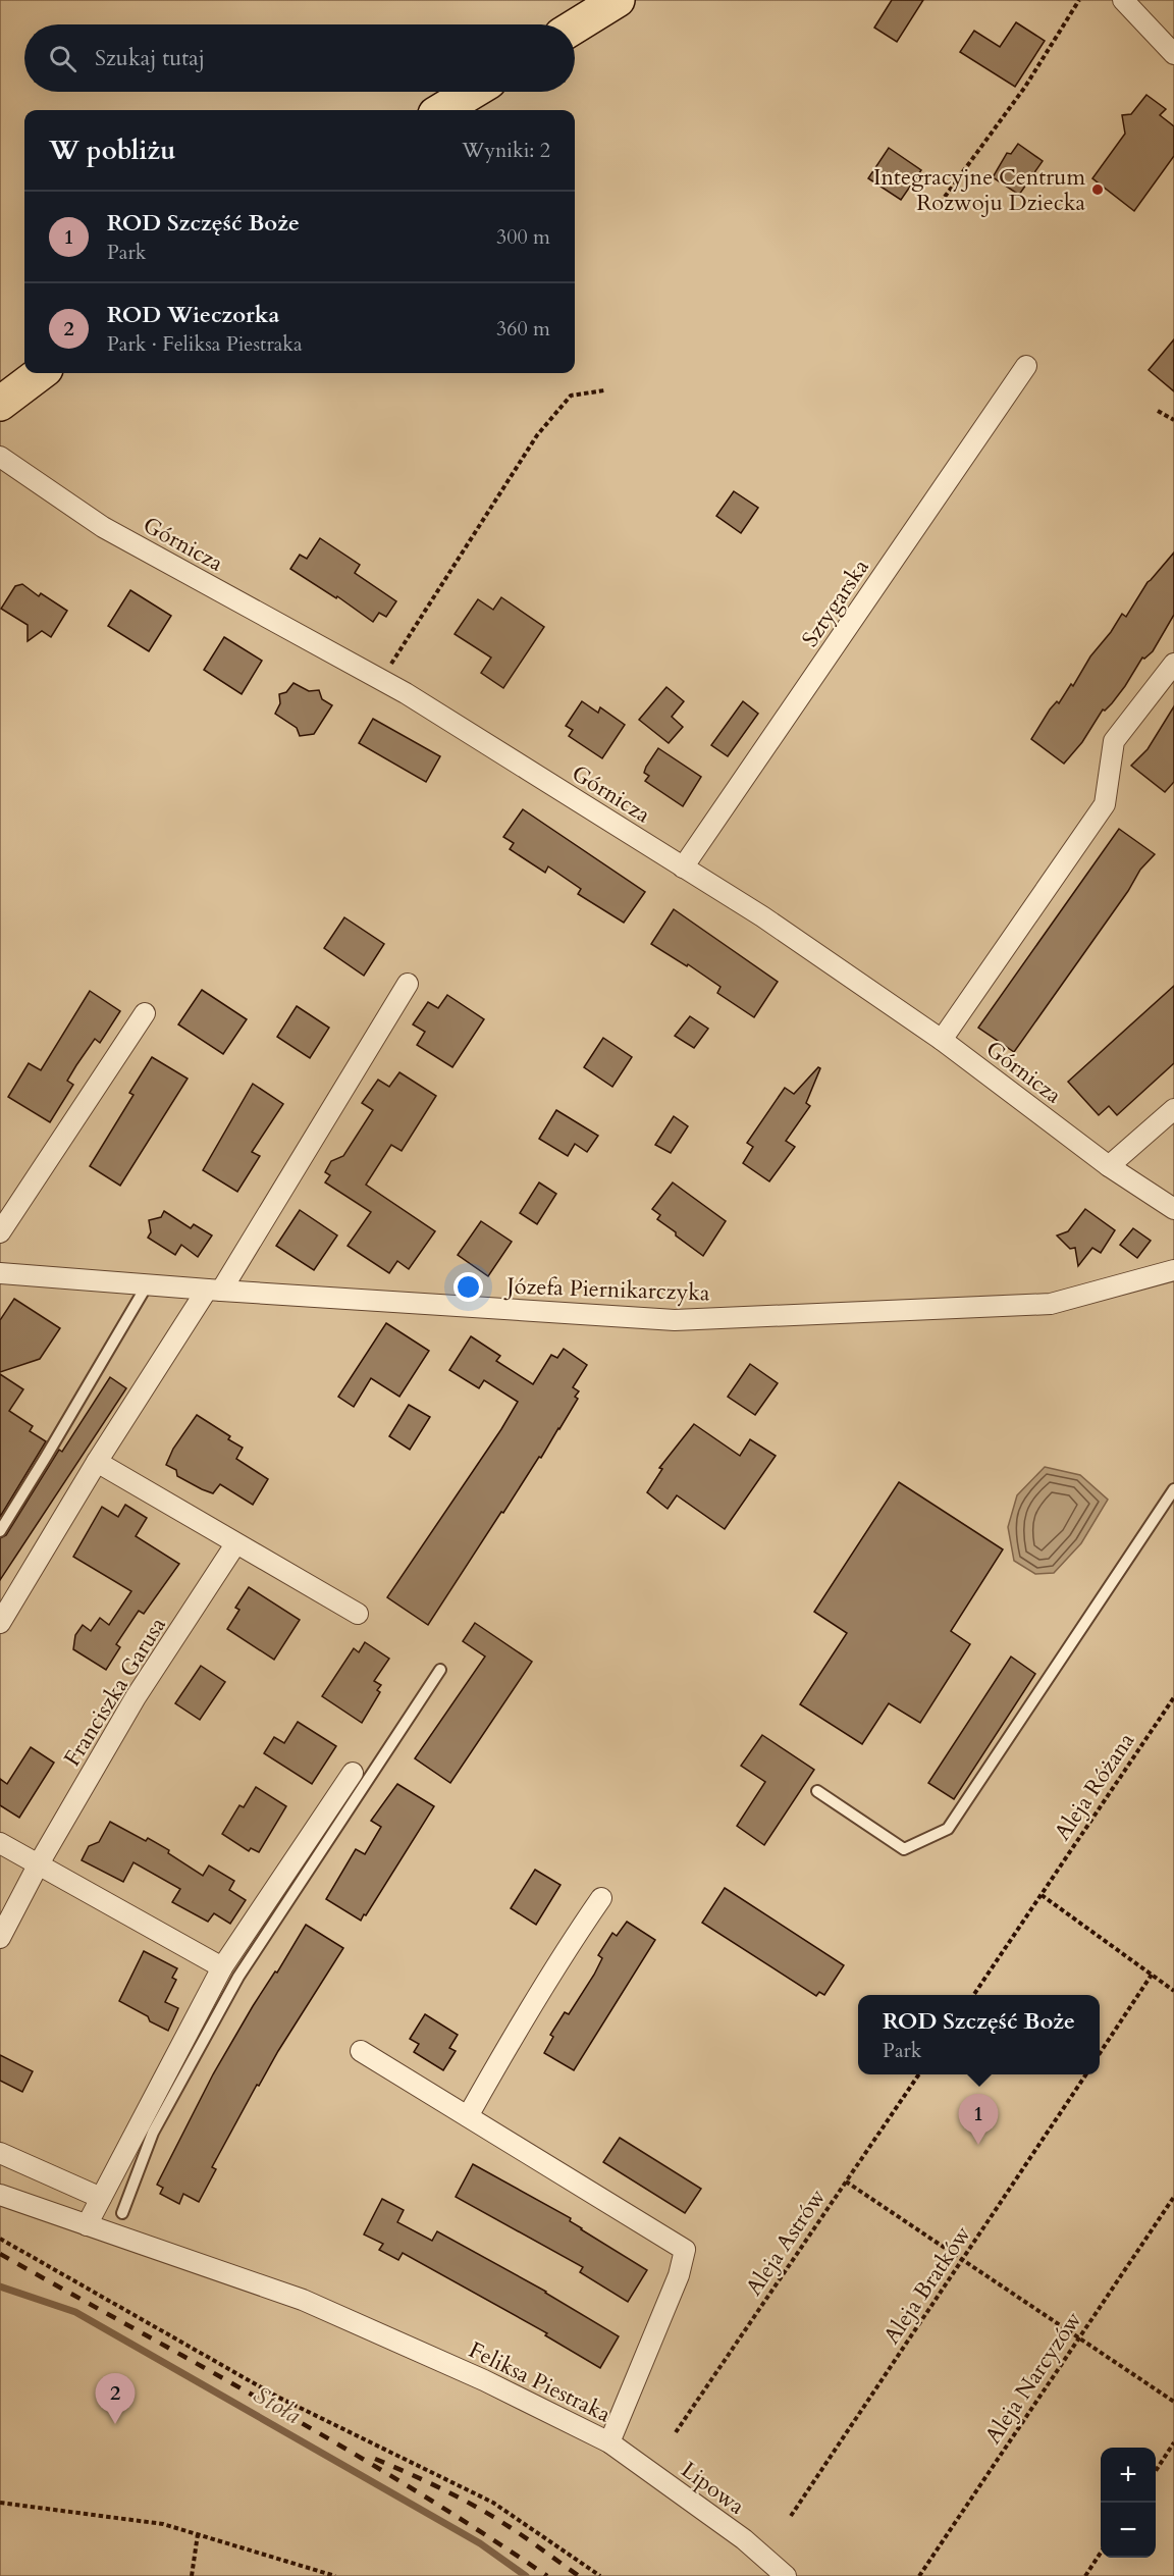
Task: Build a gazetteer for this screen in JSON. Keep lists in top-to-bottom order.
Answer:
{
  "streets": {
    "street": [
      "Górnicza",
      "Sztygarska",
      "Józefa Piernikarczyka",
      "Franciszka Garusa",
      "Feliksa Piestraka",
      "Lipowa"
    ],
    "path": [
      "Aleja Różana",
      "Aleja Astrów",
      "Aleja Bratków",
      "Aleja Narcyzów"
    ]
  },
  "crossings": [
    ["Górnicza", "Sztygarska"],
    ["Feliksa Piestraka", "Lipowa"]
  ],
  "water": ["Stoła"],
  "places": ["Integracyjne Centrum Rozwoju Dziecka"],
  "page": {
    "search": "Szukaj tutaj",
    "heading": ["W pobliżu", "Wyniki: 2"],
    "list": [
      {
        "mark": "1",
        "name": "ROD Szczęść Boże",
        "note": "Park",
        "value": "300 m"
      },
      {
        "mark": "2",
        "name": "ROD Wieczorka",
        "note": "Park · Feliksa Piestraka",
        "value": "360 m"
      }
    ],
    "popup": ["ROD Szczęść Boże", "Park"],
    "pins": ["1", "2"],
    "map_buttons": ["+", "−"]
  }
}
